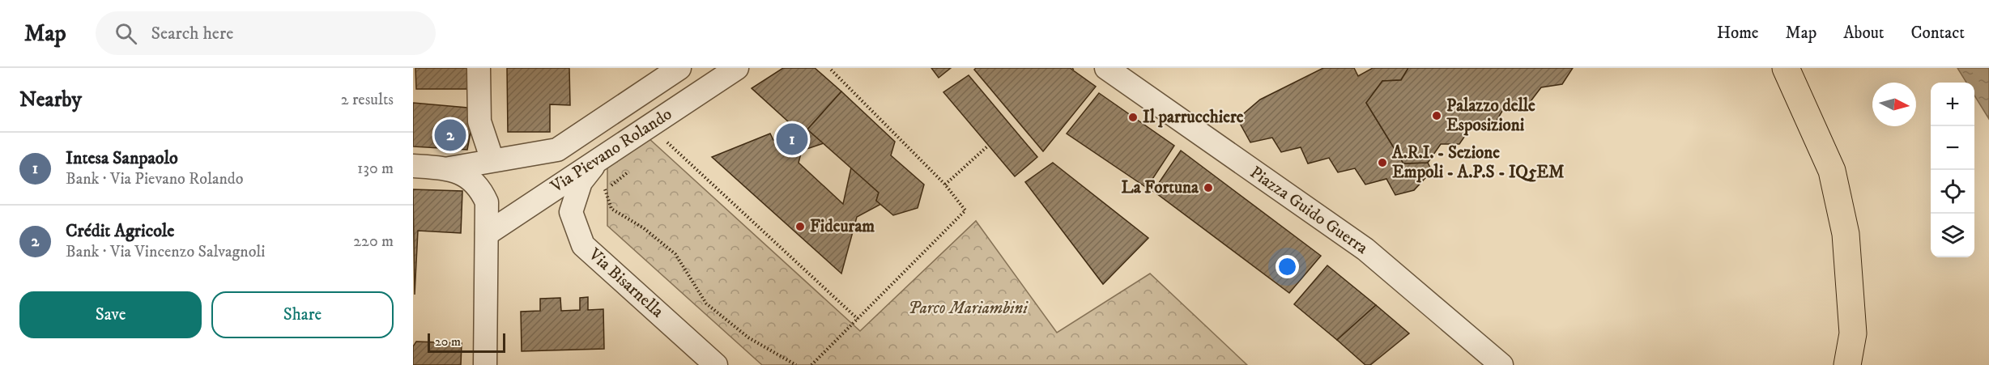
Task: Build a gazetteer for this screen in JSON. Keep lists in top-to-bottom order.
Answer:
{
  "streets": {
    "street": ["Via Pievano Rolando", "Piazza Guido Guerra", "Via Bisarnella"]
  },
  "crossings": [
    ["Via Pievano Rolando", "Via Bisarnella"]
  ],
  "parks": ["Parco Mariambini"],
  "places": [
    "Palazzo delle Esposizioni",
    "Il parrucchiere",
    "A.R.I. - Sezione Empoli - A.P.S - IQ5EM",
    "La Fortuna",
    "Fideuram"
  ],
  "scale_bar": "20 m",
  "north": "right",
  "page": {
    "header": "Map",
    "search": "Search here",
    "nav": [
      "Home",
      "Map",
      "About",
      "Contact"
    ],
    "heading": ["Nearby", "2 results"],
    "map_buttons": ["+", "−"],
    "pins": ["2", "1"],
    "list": [
      {
        "mark": "1",
        "name": "Intesa Sanpaolo",
        "note": "Bank · Via Pievano Rolando",
        "value": "130 m"
      },
      {
        "mark": "2",
        "name": "Crédit Agricole",
        "note": "Bank · Via Vincenzo Salvagnoli",
        "value": "220 m"
      }
    ],
    "buttons": ["Save", "Share"],
    "scale": "20 m"
  }
}
